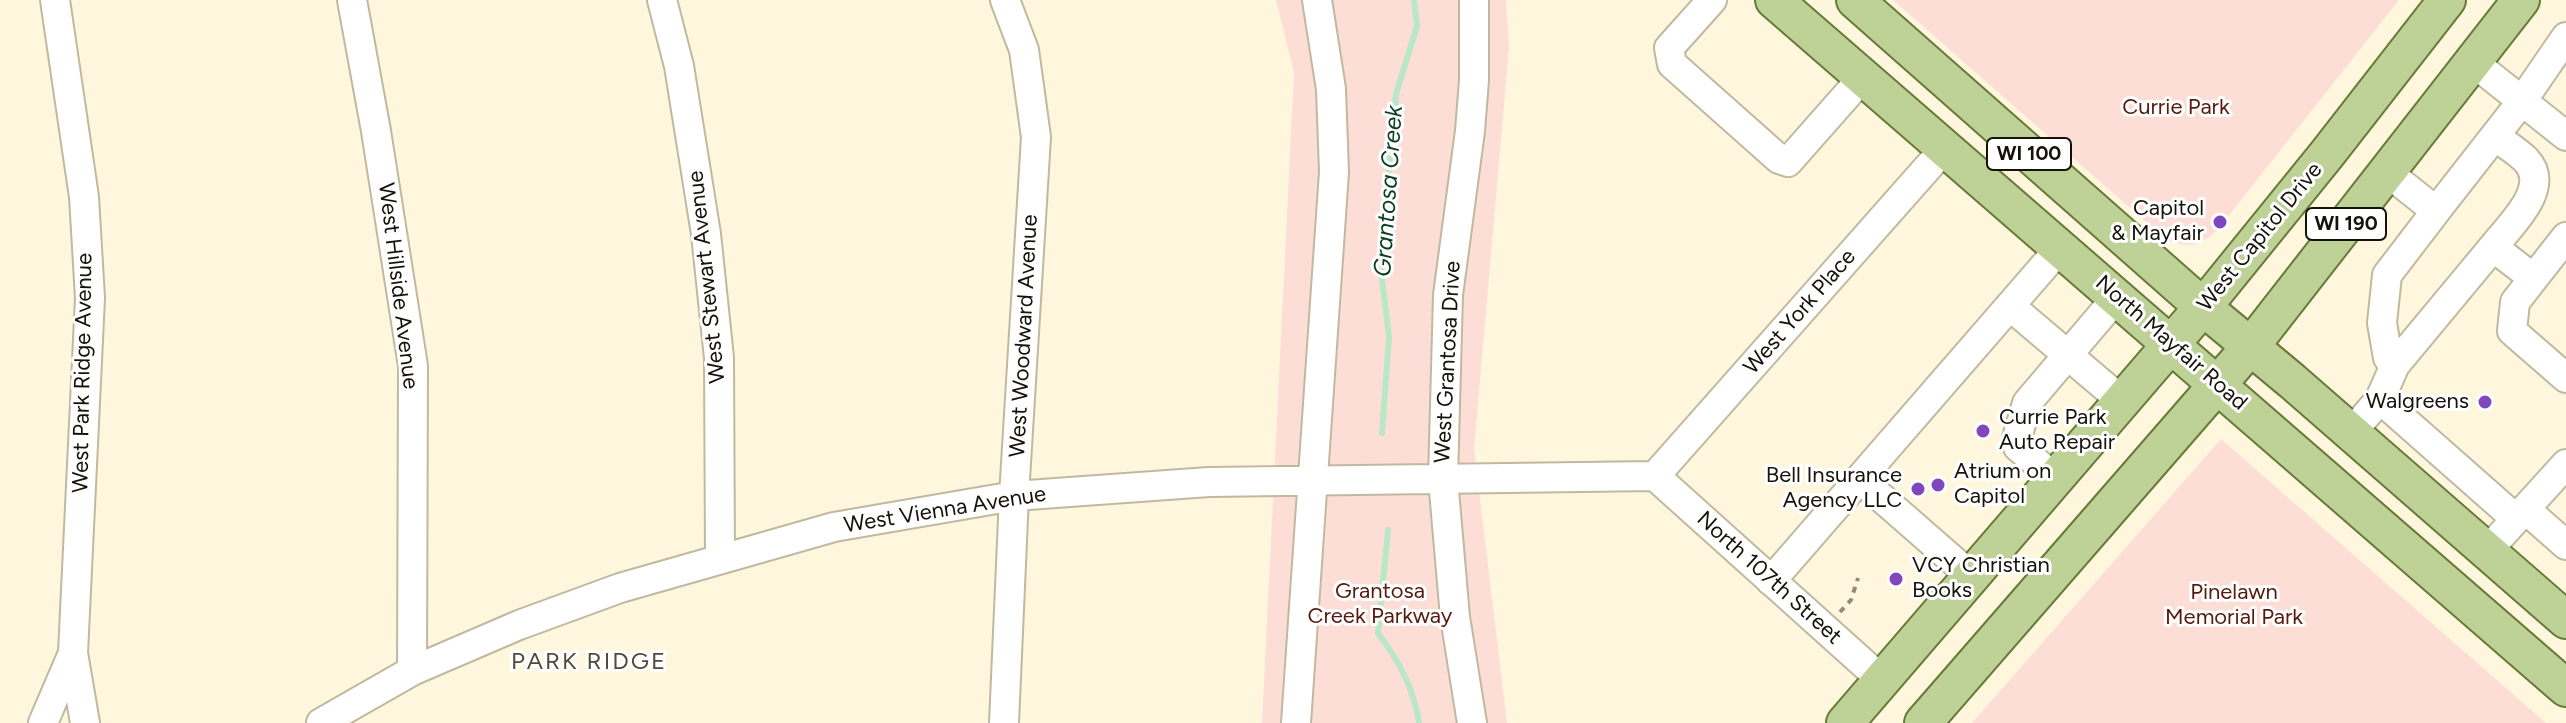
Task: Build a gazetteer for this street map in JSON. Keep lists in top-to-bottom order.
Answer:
{
  "streets": {
    "main road": [
      "WI 100",
      "WI 190",
      "West Capitol Drive",
      "North Mayfair Road"
    ],
    "street": [
      "West Stewart Avenue",
      "West Hillside Avenue",
      "West York Place",
      "West Woodward Avenue",
      "West Grantosa Drive",
      "West Park Ridge Avenue",
      "West Vienna Avenue",
      "North 107th Street"
    ]
  },
  "crossings": [
    ["WI 100", "WI 190"],
    ["WI 100", "West Capitol Drive"],
    ["WI 190", "North Mayfair Road"],
    ["West Capitol Drive", "North Mayfair Road"],
    ["West Capitol Drive", "North 107th Street"],
    ["West Stewart Avenue", "West Vienna Avenue"],
    ["West Hillside Avenue", "West Vienna Avenue"],
    ["West York Place", "North Mayfair Road"],
    ["West York Place", "West Vienna Avenue"],
    ["West York Place", "North 107th Street"],
    ["West Woodward Avenue", "West Vienna Avenue"],
    ["West Grantosa Drive", "West Vienna Avenue"],
    ["West Vienna Avenue", "North 107th Street"]
  ],
  "districts": ["PARK RIDGE"],
  "water": ["Grantosa Creek"],
  "parks": ["Currie Park", "Grantosa Creek Parkway", "Pinelawn Memorial Park"],
  "places": [
    "Capitol & Mayfair",
    "Walgreens",
    "Currie Park Auto Repair",
    "Atrium on Capitol",
    "Bell Insurance Agency LLC",
    "VCY Christian Books"
  ]
}
